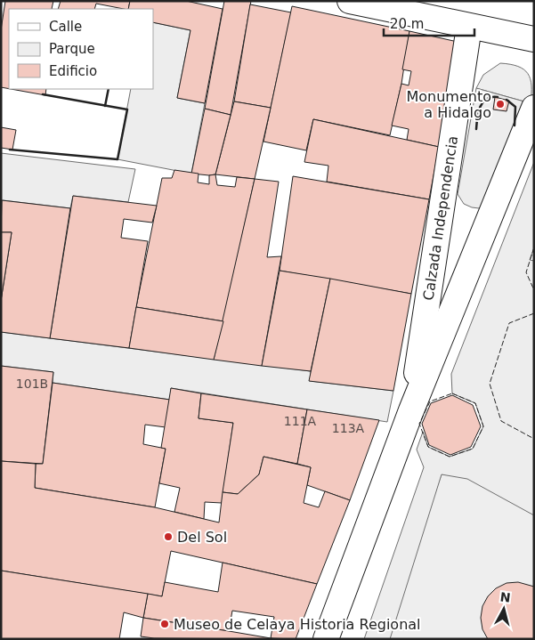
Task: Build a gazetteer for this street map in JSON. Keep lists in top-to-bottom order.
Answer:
{
  "streets": {
    "street": ["Calzada Independencia"]
  },
  "places": ["Monumento a Hidalgo", "Del Sol", "Museo de Celaya Historia Regional"],
  "house_numbers": ["101B", "111A", "113A"],
  "legend": ["Calle", "Parque", "Edificio"],
  "scale_bar": "20 m",
  "north": "top"
}
